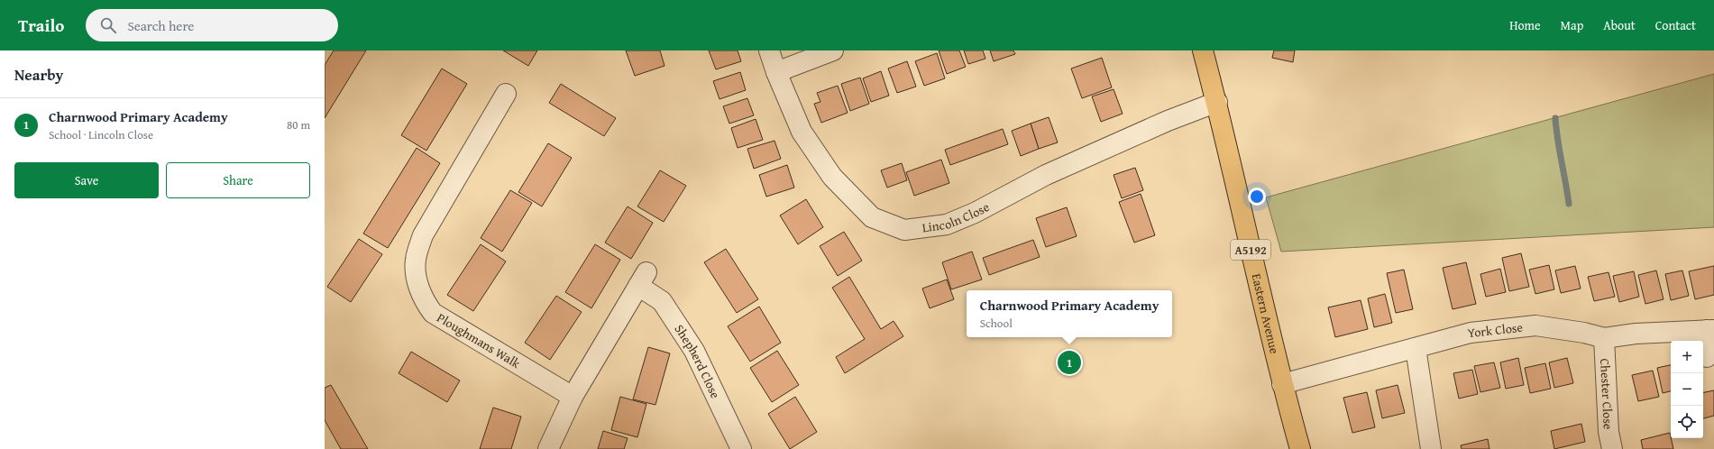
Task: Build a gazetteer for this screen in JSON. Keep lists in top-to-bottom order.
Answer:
{
  "streets": {
    "highway": ["A5192", "Eastern Avenue"],
    "street": [
      "Lincoln Close",
      "York Close",
      "Ploughmans Walk",
      "Shepherd Close",
      "Chester Close"
    ]
  },
  "crossings": [
    ["Lincoln Close", "Eastern Avenue"],
    ["Eastern Avenue", "York Close"],
    ["York Close", "Chester Close"],
    ["Ploughmans Walk", "Shepherd Close"]
  ],
  "page": {
    "header": "Trailo",
    "search": "Search here",
    "nav": [
      "Home",
      "Map",
      "About",
      "Contact"
    ],
    "heading": "Nearby",
    "list": [
      {
        "mark": "1",
        "name": "Charnwood Primary Academy",
        "note": "School · Lincoln Close",
        "value": "80 m"
      }
    ],
    "buttons": ["Save", "Share"],
    "popup": ["Charnwood Primary Academy", "School"],
    "map_buttons": ["+", "−"],
    "pins": "1"
  }
}
